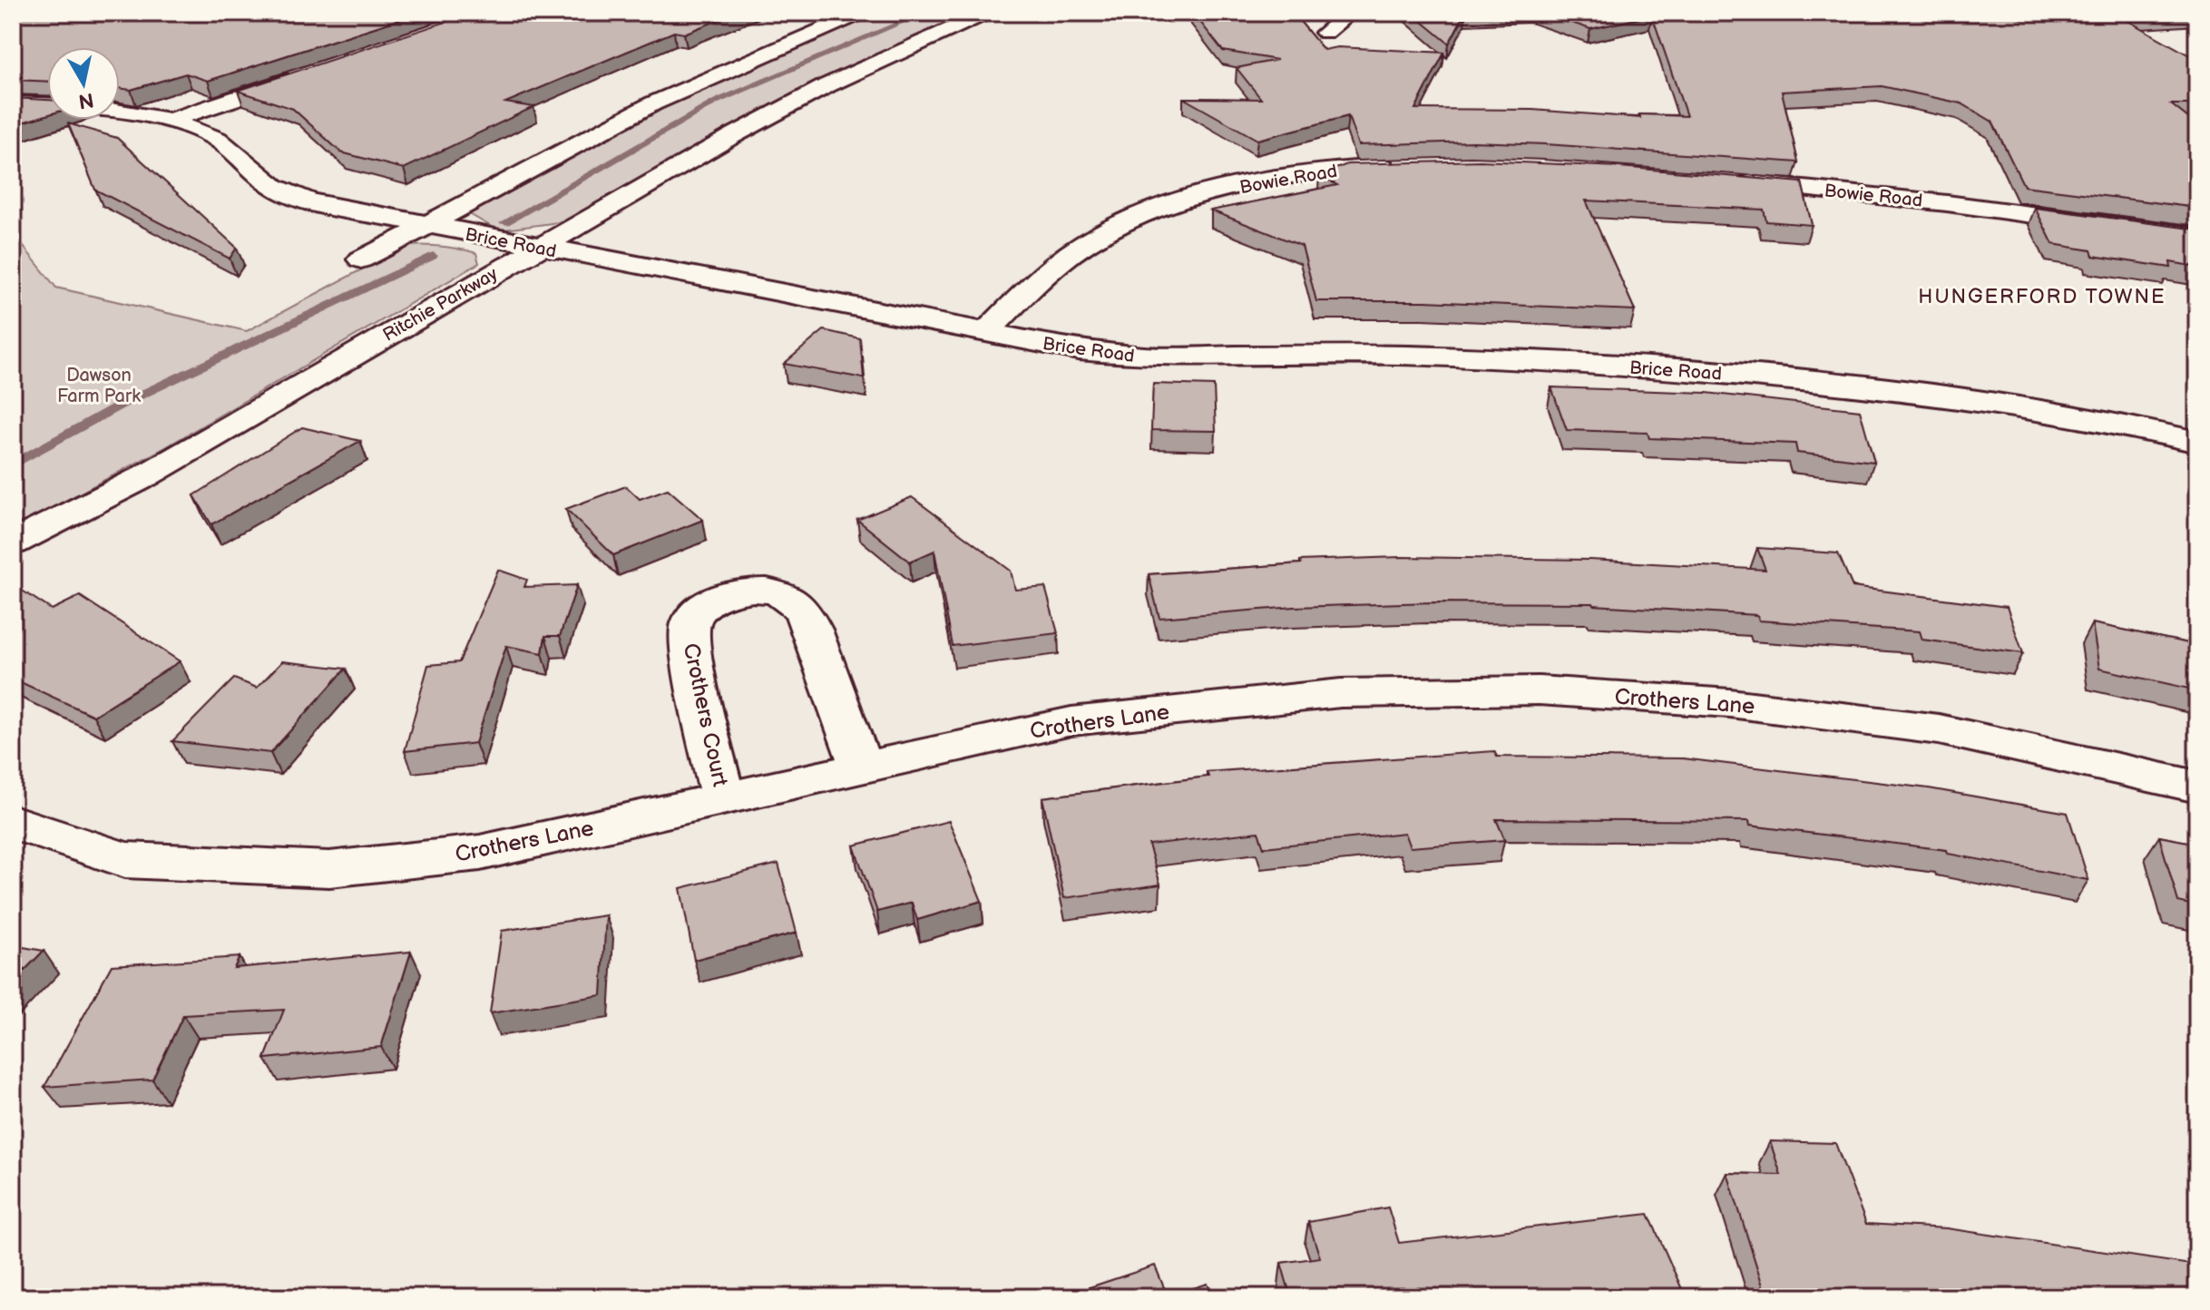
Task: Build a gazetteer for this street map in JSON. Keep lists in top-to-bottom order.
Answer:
{
  "streets": {
    "street": [
      "Bowie Road",
      "Brice Road",
      "Ritchie Parkway",
      "Crothers Lane",
      "Crothers Court"
    ]
  },
  "crossings": [
    ["Bowie Road", "Brice Road"],
    ["Brice Road", "Ritchie Parkway"],
    ["Crothers Lane", "Crothers Court"]
  ],
  "districts": ["HUNGERFORD TOWNE"],
  "parks": ["Dawson Farm Park"],
  "north": "bottom"
}
